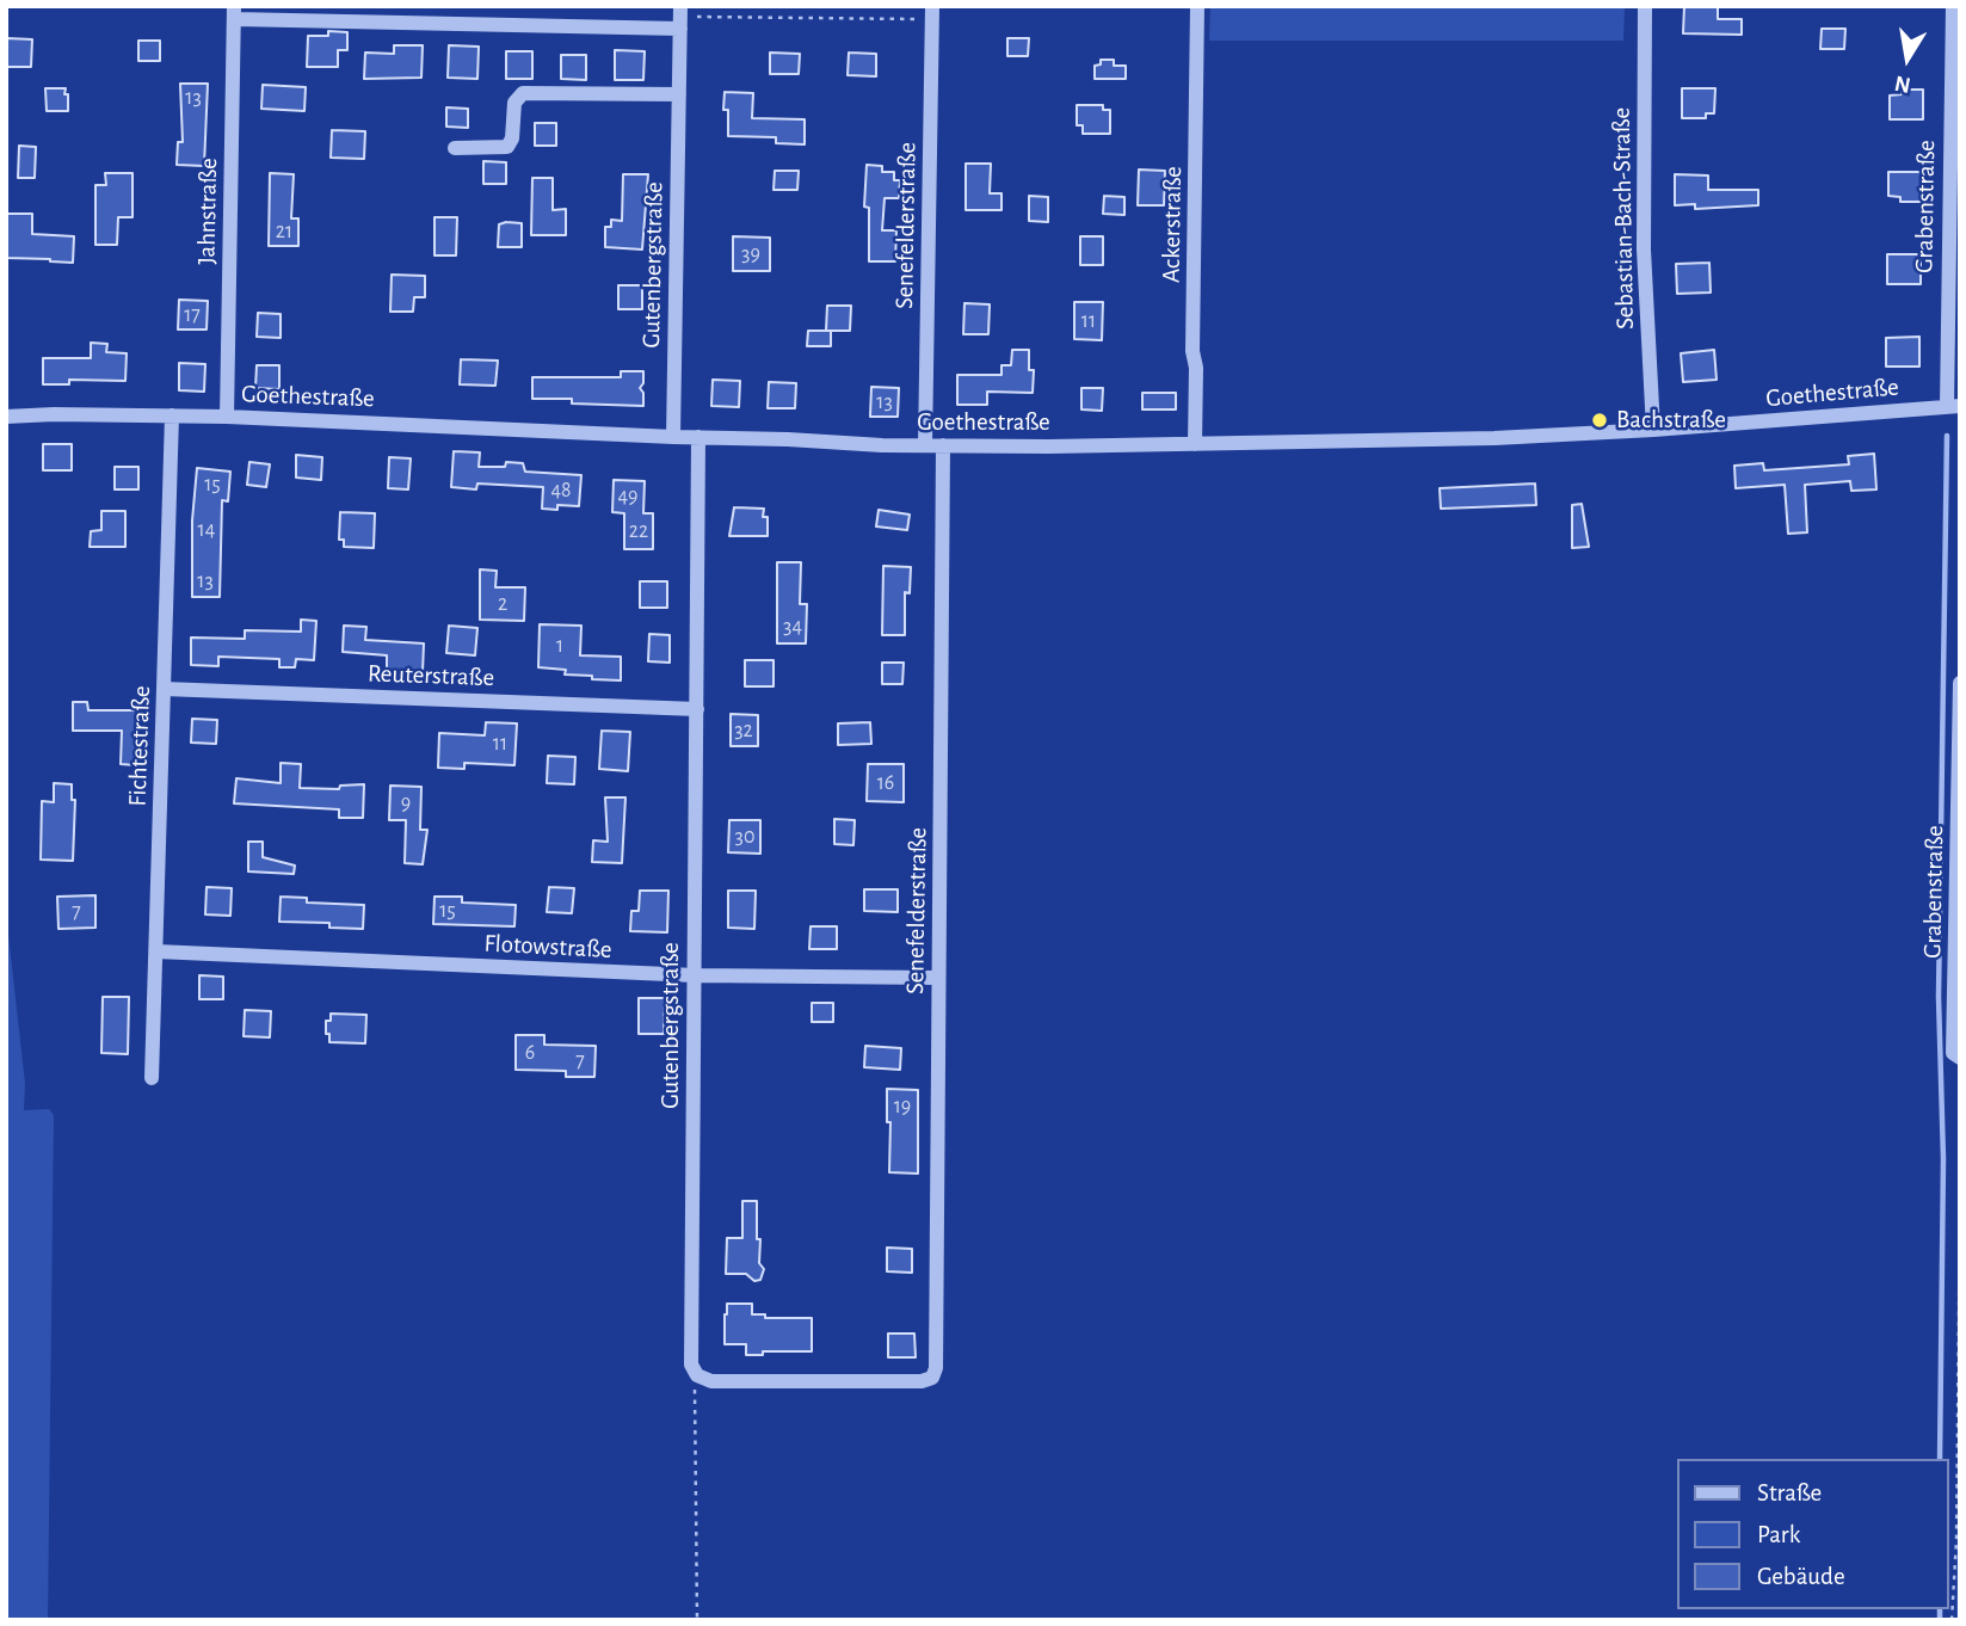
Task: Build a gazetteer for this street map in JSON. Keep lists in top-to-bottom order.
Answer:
{
  "streets": {
    "street": [
      "Grabenstraße",
      "Jahnstraße",
      "Sebastian-Bach-Straße",
      "Ackerstraße",
      "Senefelderstraße",
      "Gutenbergstraße",
      "Goethestraße",
      "Reuterstraße",
      "Fichtestraße",
      "Flotowstraße"
    ]
  },
  "crossings": [
    ["Grabenstraße", "Goethestraße"],
    ["Jahnstraße", "Goethestraße"],
    ["Sebastian-Bach-Straße", "Goethestraße"],
    ["Ackerstraße", "Goethestraße"],
    ["Senefelderstraße", "Gutenbergstraße"],
    ["Senefelderstraße", "Goethestraße"],
    ["Senefelderstraße", "Flotowstraße"],
    ["Gutenbergstraße", "Goethestraße"],
    ["Gutenbergstraße", "Reuterstraße"],
    ["Gutenbergstraße", "Flotowstraße"],
    ["Goethestraße", "Fichtestraße"],
    ["Reuterstraße", "Fichtestraße"],
    ["Fichtestraße", "Flotowstraße"]
  ],
  "places": ["Bachstraße"],
  "house_numbers": [
    "13",
    "21",
    "39",
    "17",
    "11",
    "13",
    "15",
    "48",
    "49",
    "14",
    "22",
    "13",
    "2",
    "34",
    "1",
    "32",
    "11",
    "16",
    "9",
    "30",
    "15",
    "7",
    "6",
    "7",
    "19"
  ],
  "legend": ["Straße", "Park", "Gebäude"],
  "north": "bottom"
}
